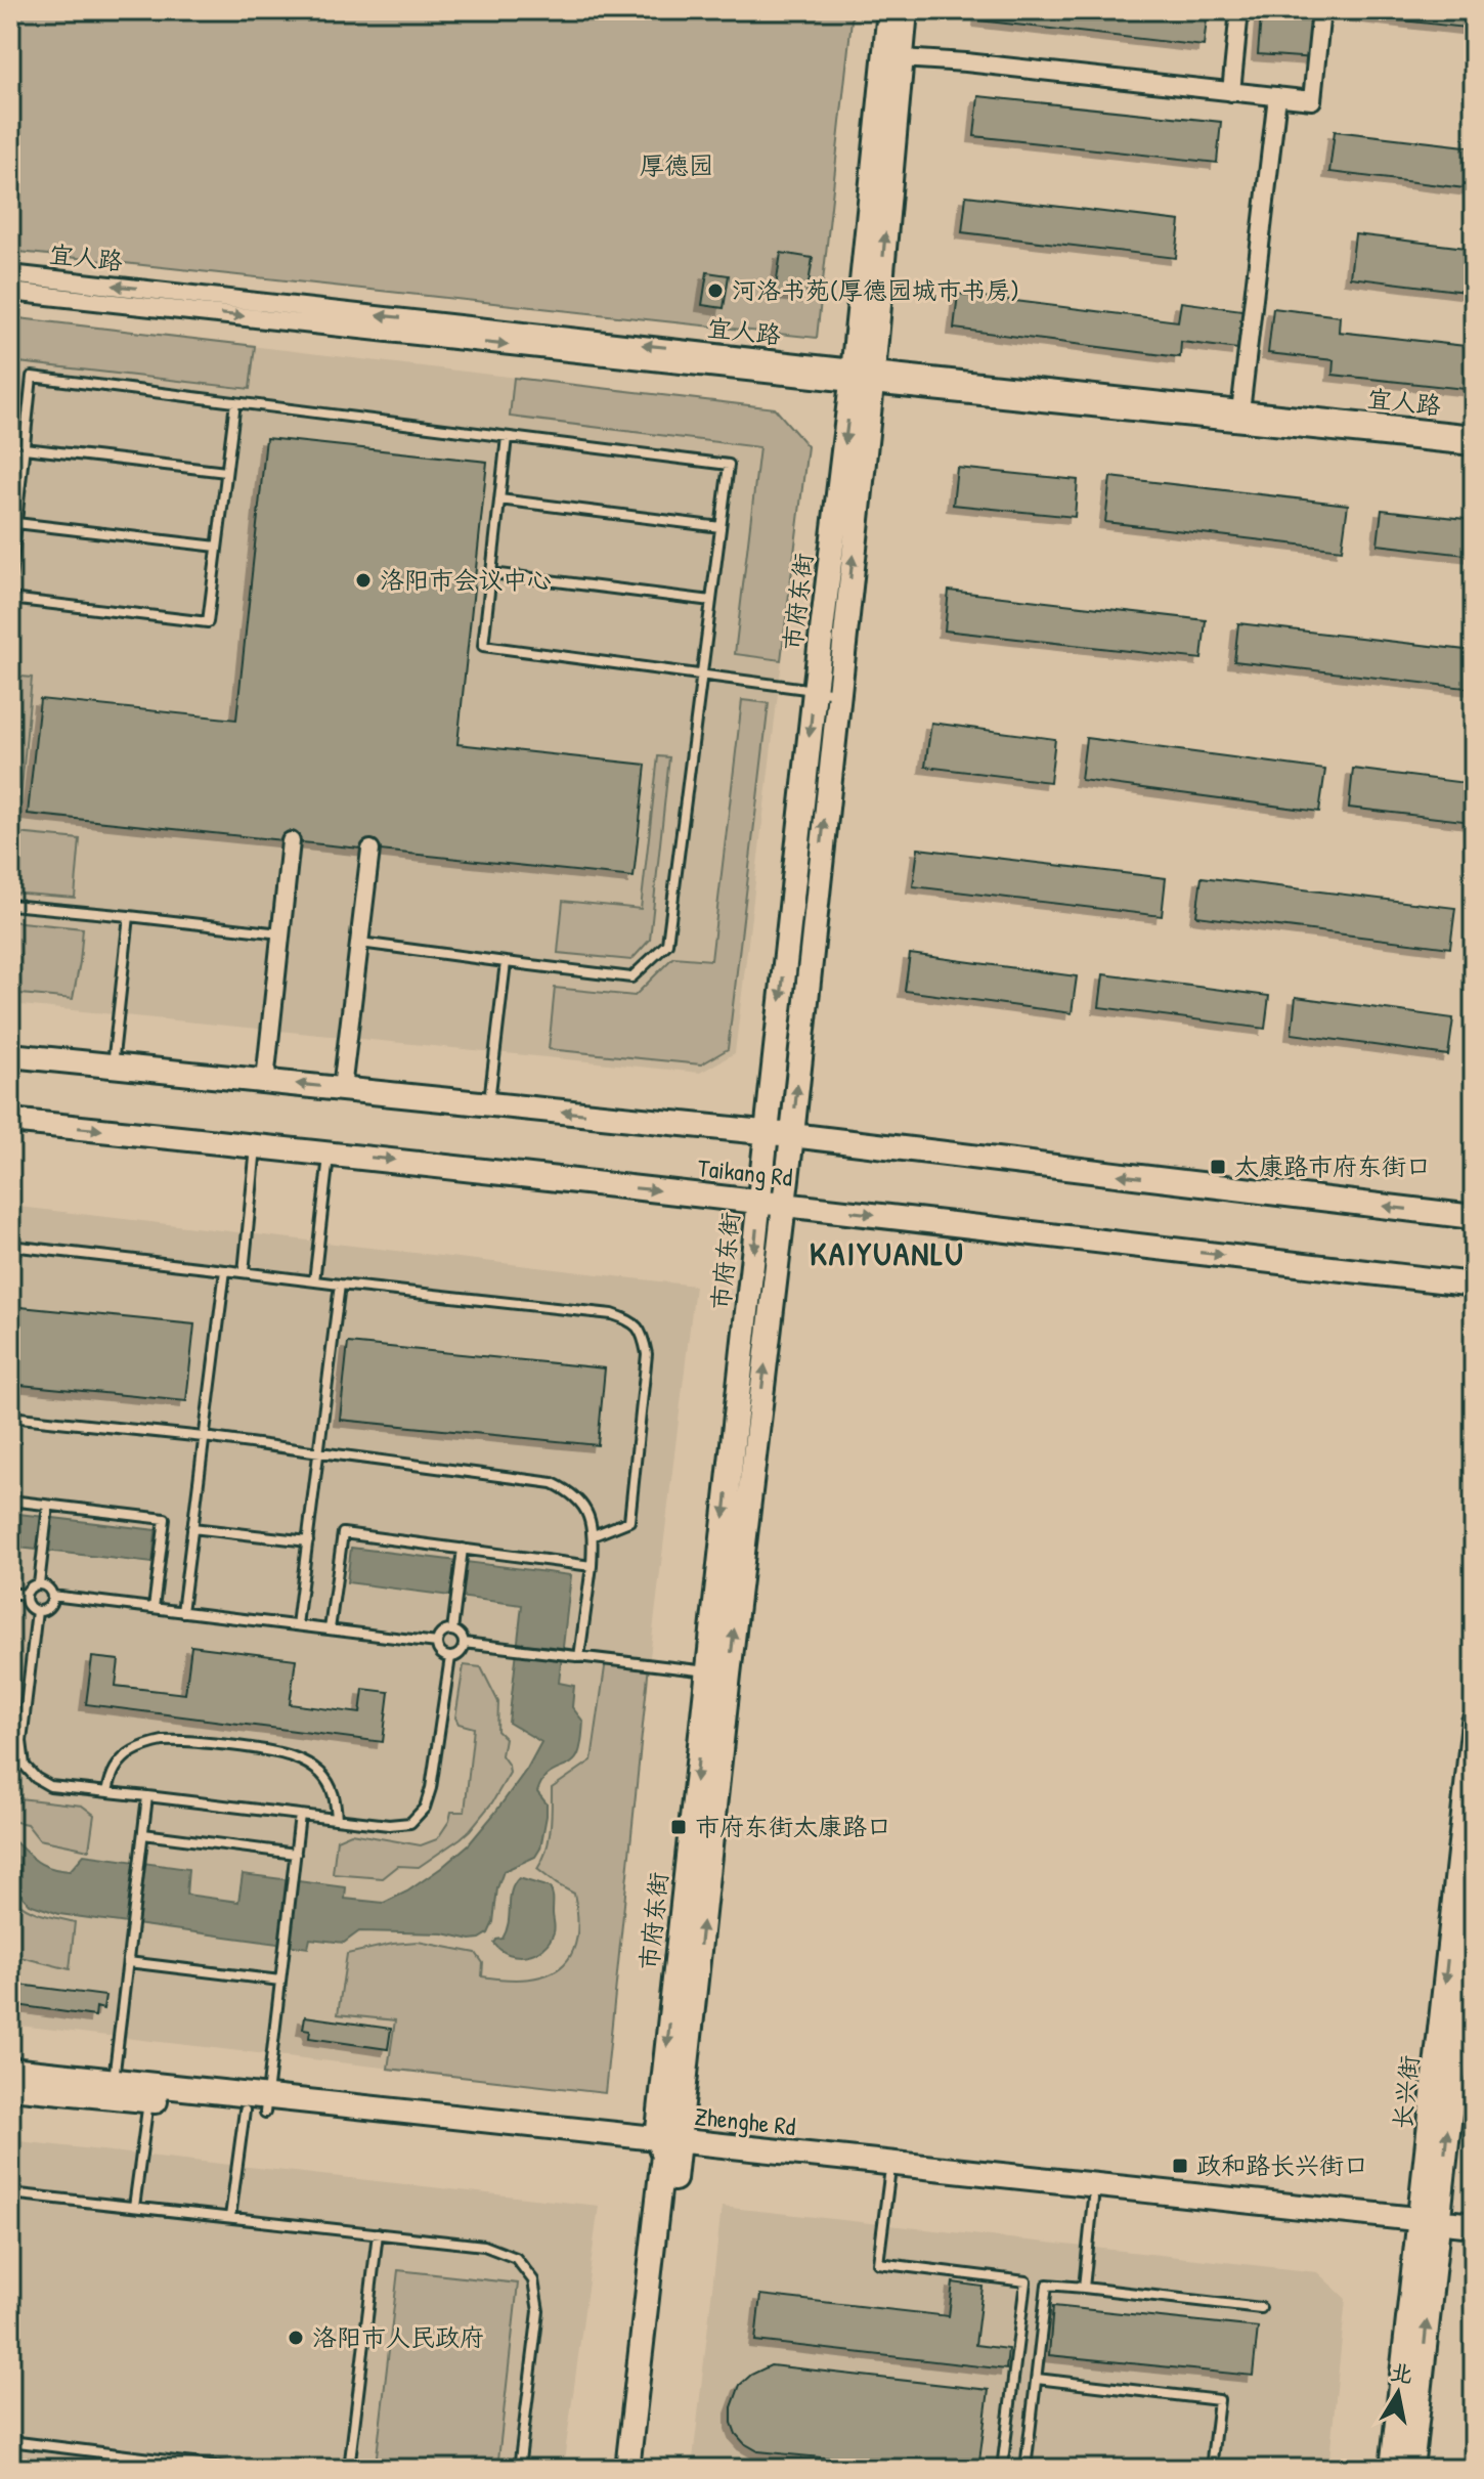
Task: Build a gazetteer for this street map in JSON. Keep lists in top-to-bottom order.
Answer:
{
  "streets": {
    "street": [
      "宜人路",
      "市府东街",
      "Taikang Rd",
      "长兴街",
      "Zhenghe Rd"
    ]
  },
  "crossings": [
    ["宜人路", "市府东街"],
    ["市府东街", "Taikang Rd"],
    ["市府东街", "Zhenghe Rd"],
    ["长兴街", "Zhenghe Rd"]
  ],
  "districts": ["KAIYUANLU"],
  "parks": ["厚德园"],
  "places": {
    "other": ["河洛书苑(厚德园城市书房)", "洛阳市会议中心", "洛阳市人民政府"],
    "transit": ["太康路市府东街口", "市府东街太康路口", "政和路长兴街口"]
  },
  "north": "top"
}
